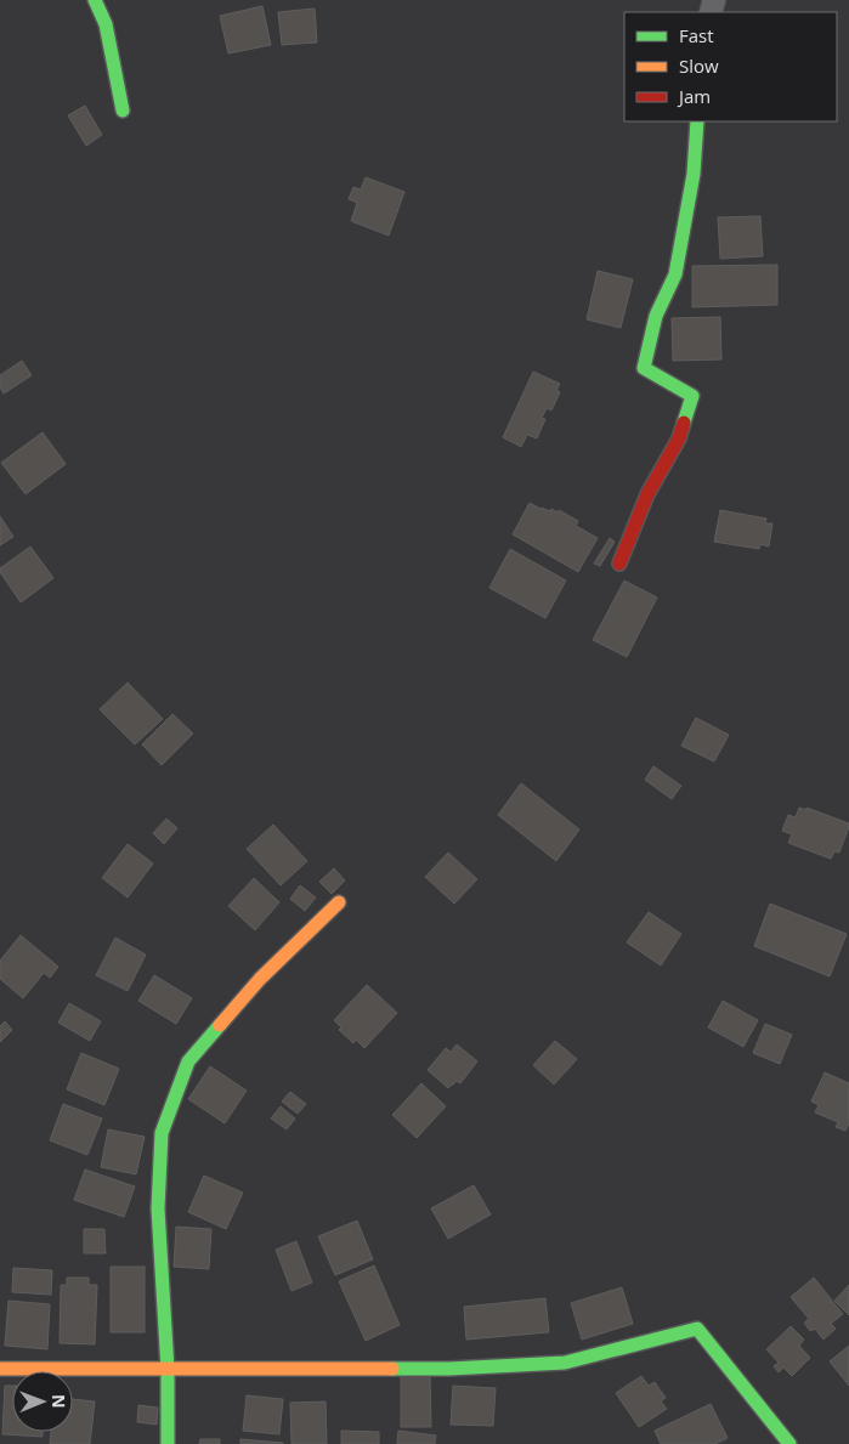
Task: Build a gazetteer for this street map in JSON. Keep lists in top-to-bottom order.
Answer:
{
  "legend": ["Fast", "Slow", "Jam"],
  "north": "right"
}
